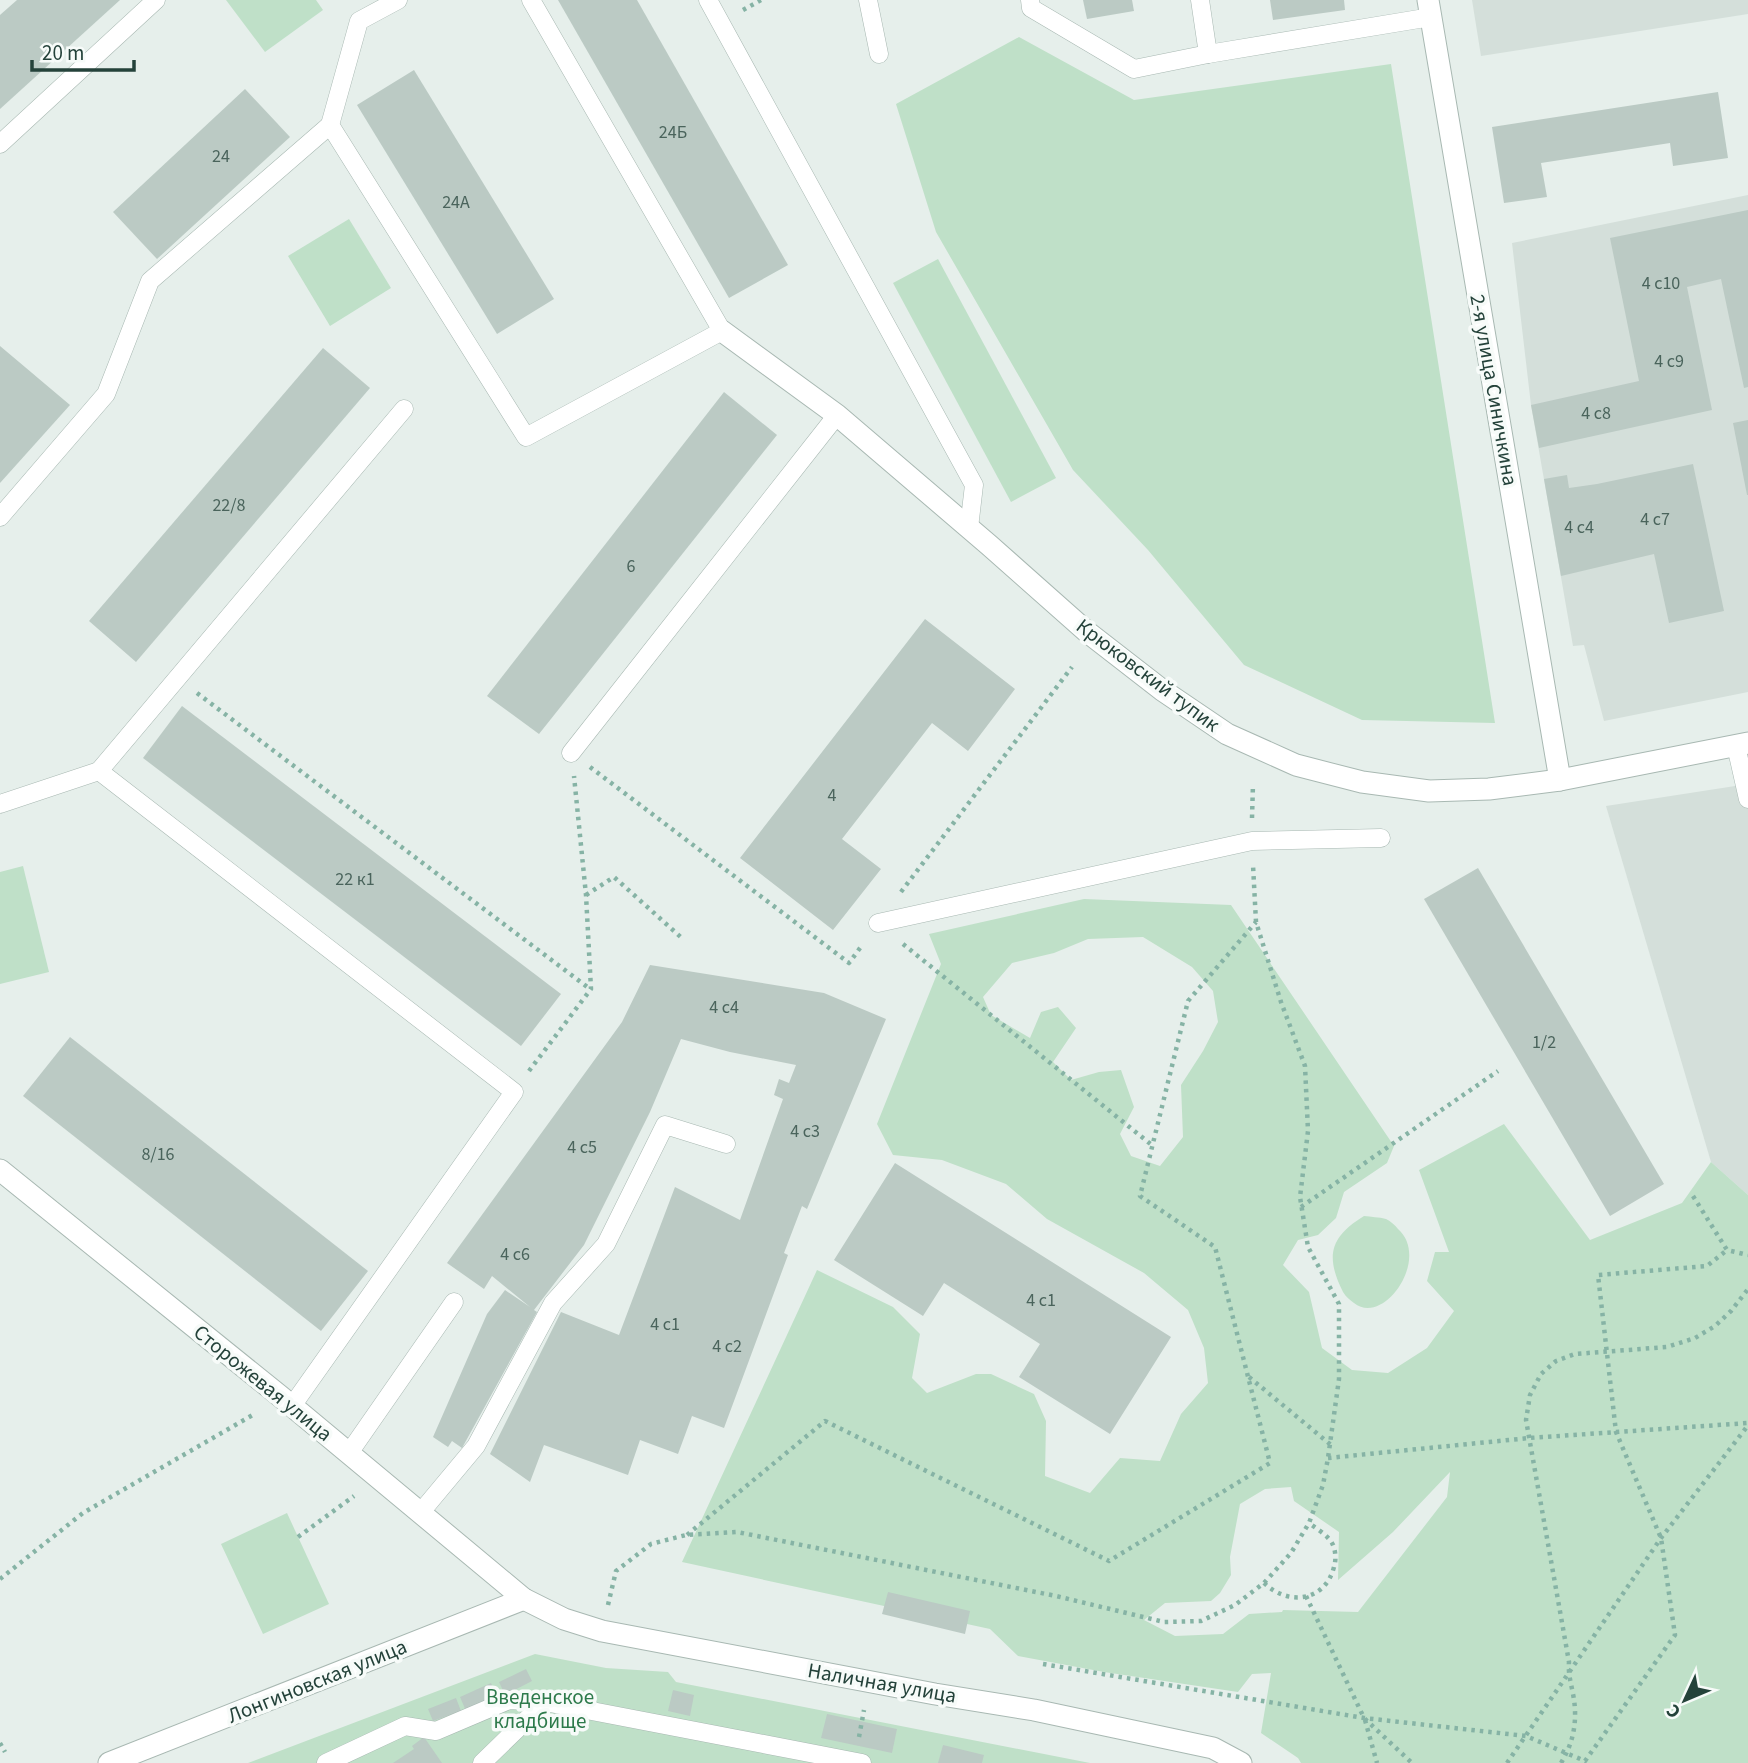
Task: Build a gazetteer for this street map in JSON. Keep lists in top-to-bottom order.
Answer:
{
  "streets": {
    "street": [
      "2-я улица Синичкина",
      "Крюковский тупик",
      "Сторожевая улица",
      "Лонгиновская улица",
      "Наличная улица"
    ]
  },
  "crossings": [
    ["2-я улица Синичкина", "Крюковский тупик"],
    ["Сторожевая улица", "Лонгиновская улица"],
    ["Сторожевая улица", "Наличная улица"],
    ["Лонгиновская улица", "Наличная улица"]
  ],
  "parks": ["Введенское кладбище"],
  "house_numbers": [
    "24Б",
    "24",
    "24А",
    "4 с10",
    "4 с9",
    "4 с8",
    "22/8",
    "4 с7",
    "4 с4",
    "6",
    "4",
    "22 к1",
    "4 с4",
    "1/2",
    "4 с3",
    "4 с5",
    "8/16",
    "4 с6",
    "4 с1",
    "4 с1",
    "4 с2"
  ],
  "scale_bar": "20 m",
  "north": "bottom left"
}
